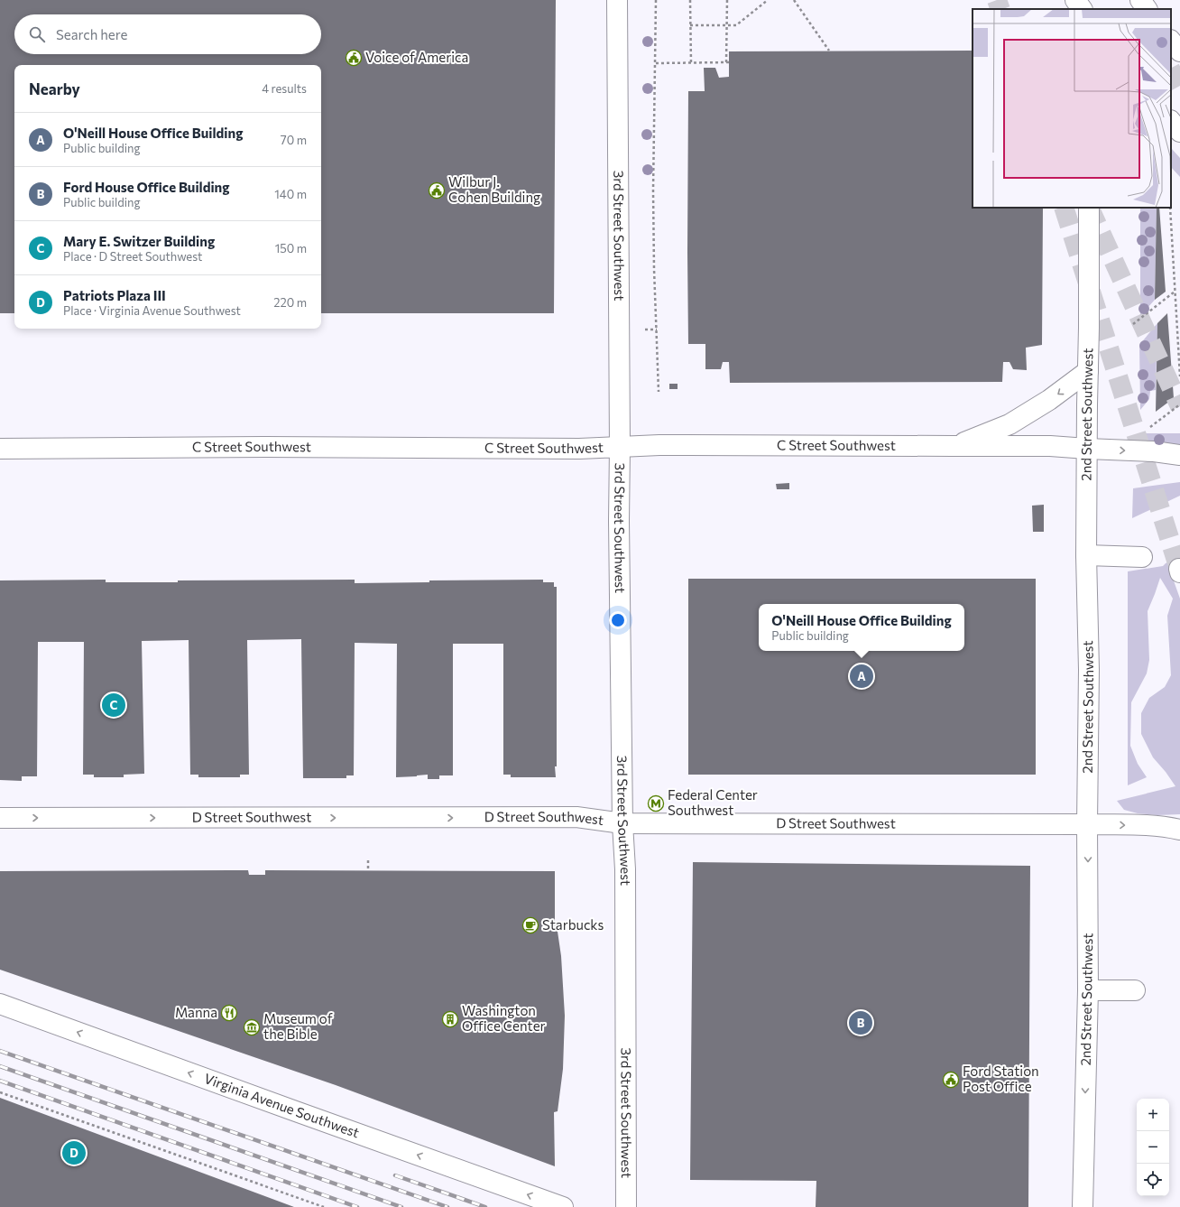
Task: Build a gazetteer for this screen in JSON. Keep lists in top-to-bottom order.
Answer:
{
  "streets": {
    "main road": [
      "3rd Street Southwest",
      "2nd Street Southwest",
      "C Street Southwest",
      "D Street Southwest",
      "Virginia Avenue Southwest"
    ]
  },
  "crossings": [
    ["3rd Street Southwest", "C Street Southwest"],
    ["3rd Street Southwest", "D Street Southwest"],
    ["2nd Street Southwest", "C Street Southwest"],
    ["2nd Street Southwest", "D Street Southwest"]
  ],
  "one_way": ["2nd Street Southwest", "D Street Southwest", "Virginia Avenue Southwest"],
  "places": {
    "public building": ["Voice of America", "Wilbur J. Cohen Building", "Ford Station Post Office"],
    "metro station": ["Federal Center Southwest"],
    "cafe": ["Starbucks"],
    "restaurant": ["Manna"],
    "building": ["Washington Office Center"],
    "museum": ["Museum of the Bible"]
  },
  "page": {
    "search": "Search here",
    "heading": ["Nearby", "4 results"],
    "list": [
      {
        "mark": "A",
        "name": "O'Neill House Office Building",
        "note": "Public building",
        "value": "70 m"
      },
      {
        "mark": "B",
        "name": "Ford House Office Building",
        "note": "Public building",
        "value": "140 m"
      },
      {
        "mark": "C",
        "name": "Mary E. Switzer Building",
        "note": "Place · D Street Southwest",
        "value": "150 m"
      },
      {
        "mark": "D",
        "name": "Patriots Plaza III",
        "note": "Place · Virginia Avenue Southwest",
        "value": "220 m"
      }
    ],
    "popup": ["O'Neill House Office Building", "Public building"],
    "pins": [
      "A",
      "C",
      "B",
      "D"
    ],
    "map_buttons": ["+", "−"]
  }
}
